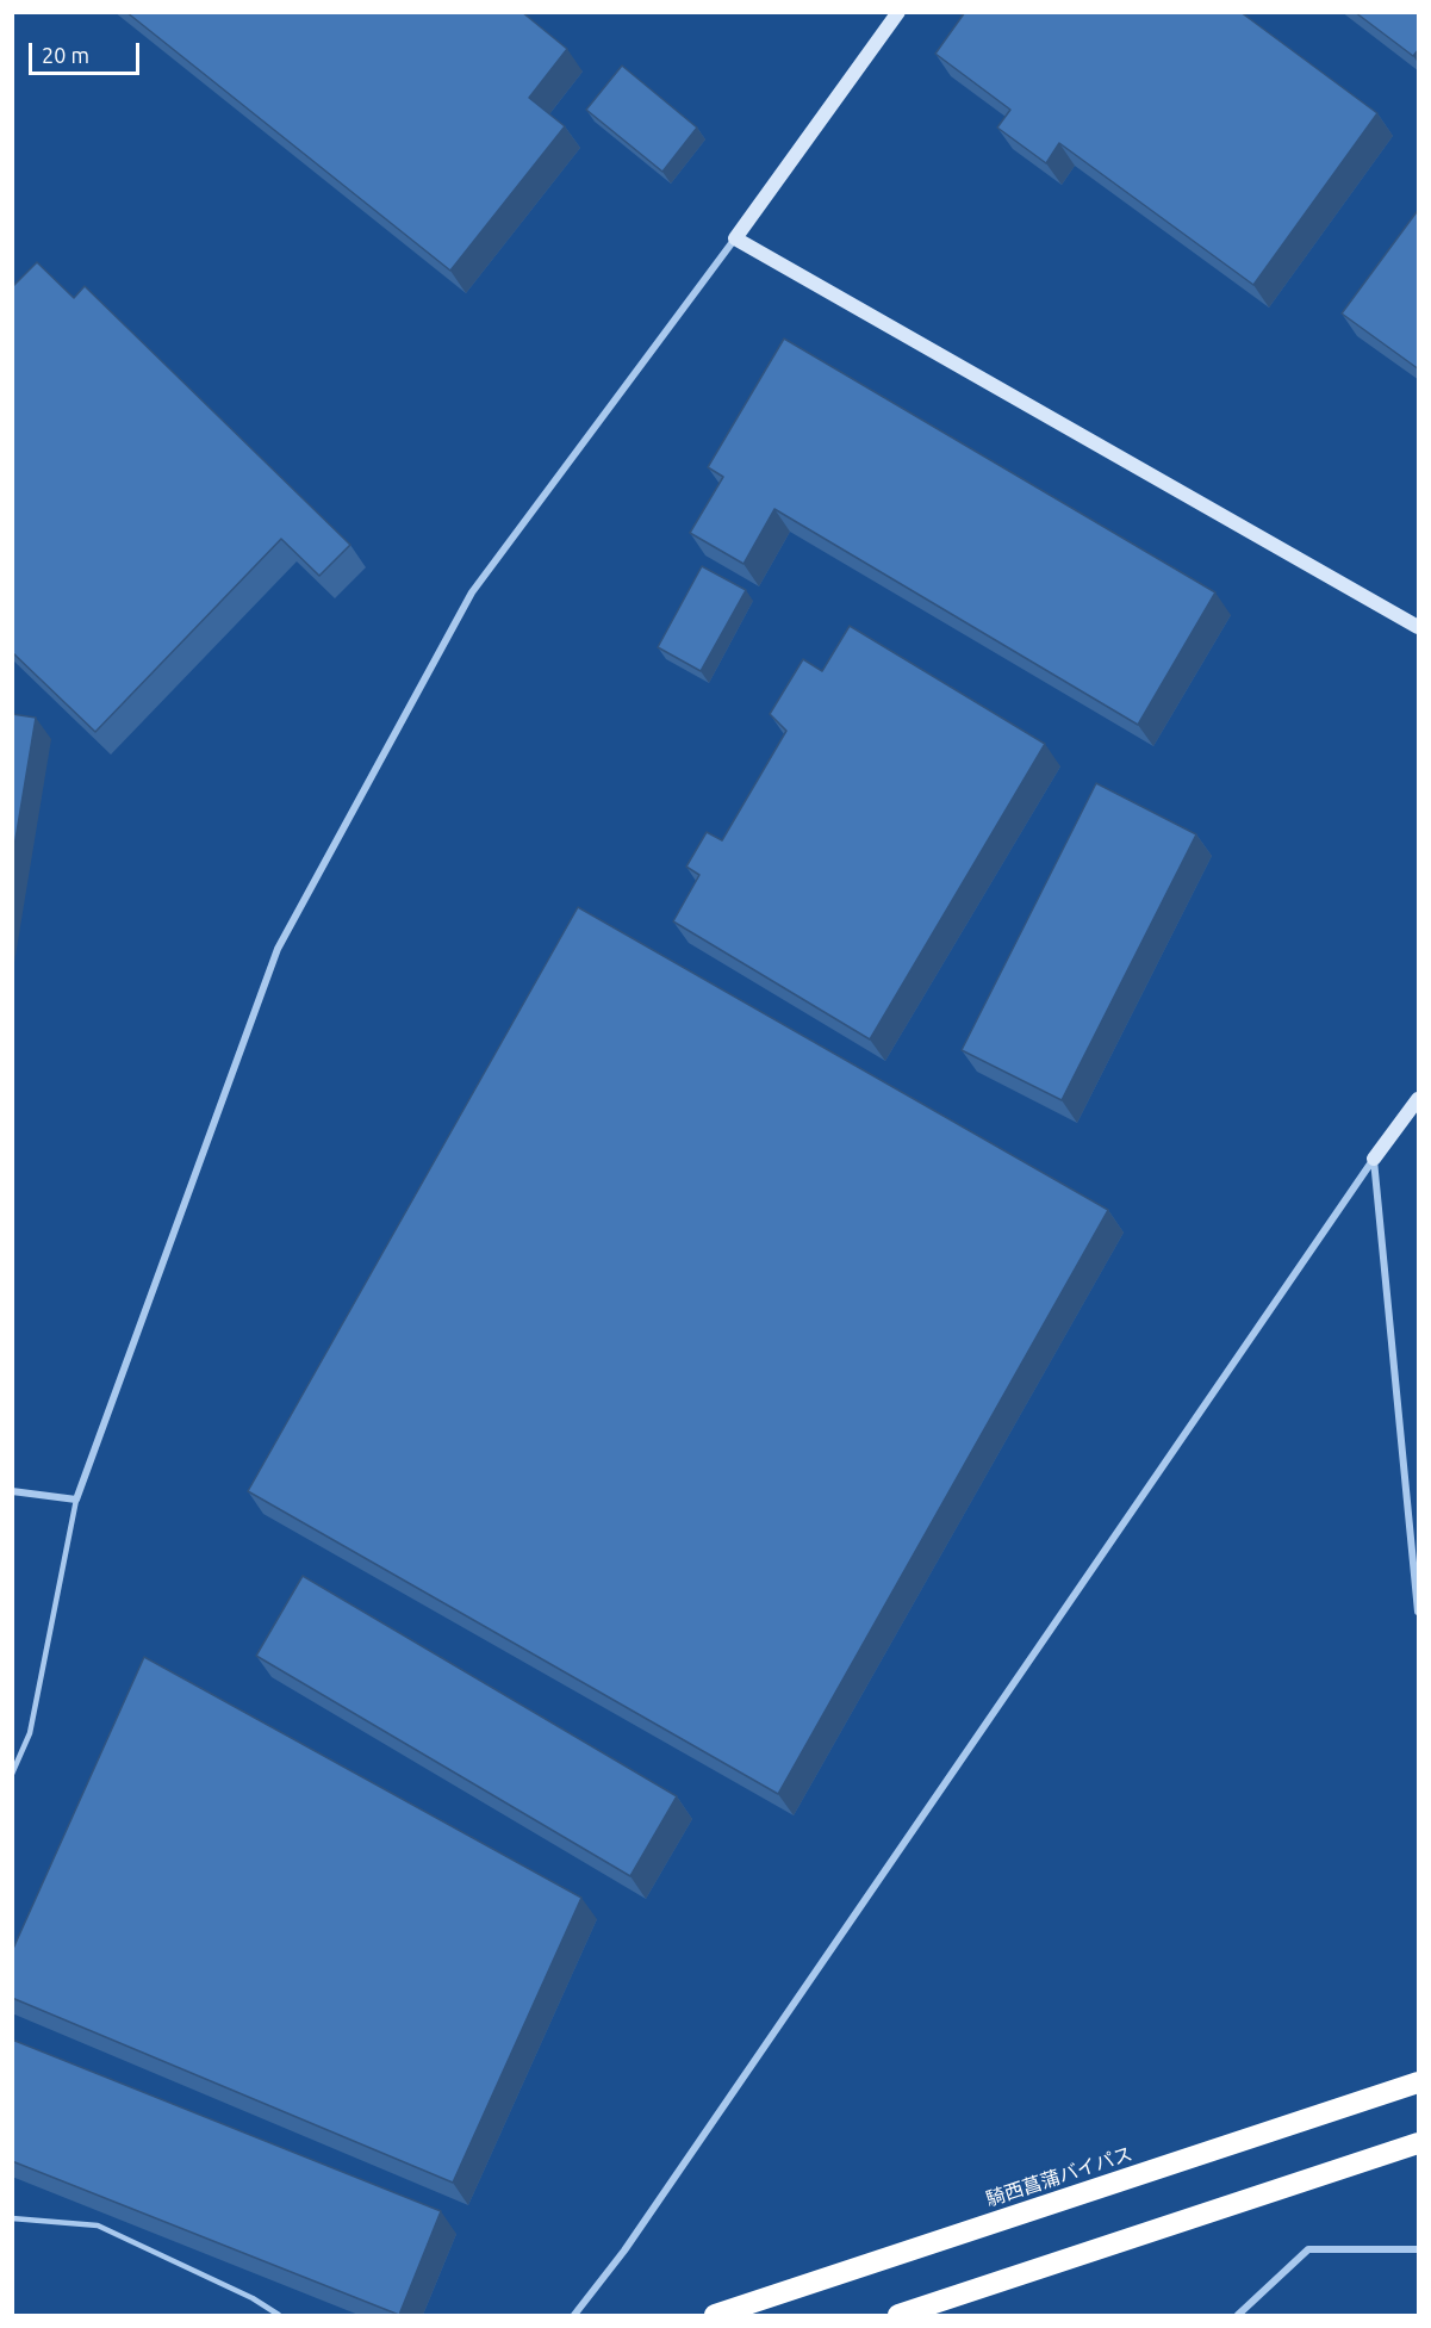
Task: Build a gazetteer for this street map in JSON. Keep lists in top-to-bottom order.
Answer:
{
  "streets": {
    "highway": ["騎西菖蒲バイパス"]
  },
  "scale_bar": "20 m"
}
